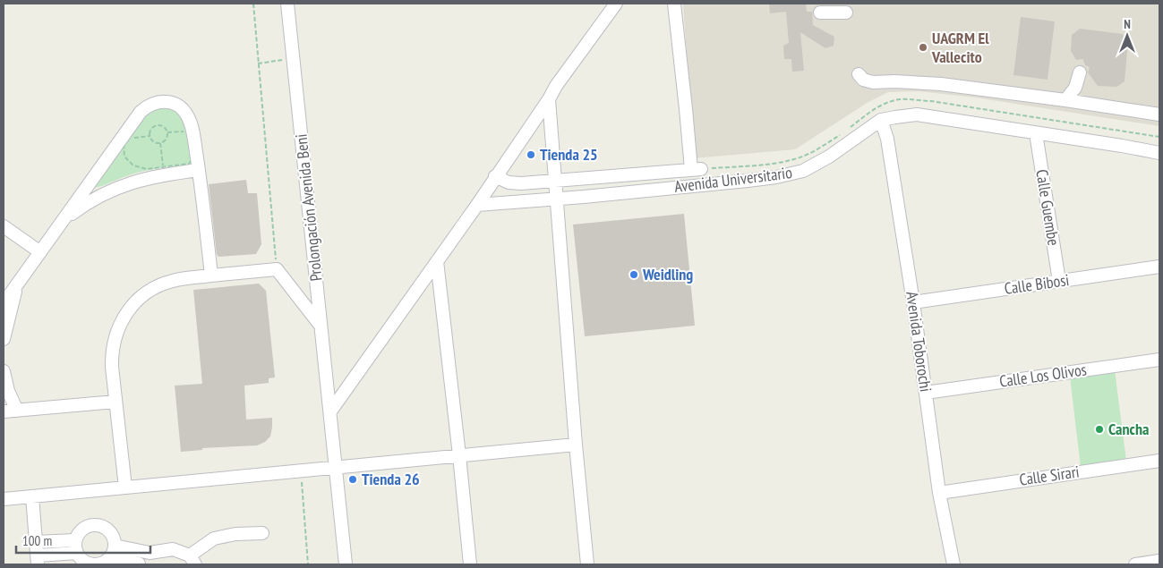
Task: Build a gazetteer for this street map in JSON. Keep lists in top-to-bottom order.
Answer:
{
  "streets": {
    "street": [
      "Avenida Universitario",
      "Prolongación Avenida Beni",
      "Calle Guembe",
      "Calle Bibosi",
      "Avenida Toborochi",
      "Calle Los Olivos",
      "Calle Sirari"
    ]
  },
  "crossings": [
    ["Avenida Universitario", "Calle Guembe"],
    ["Avenida Universitario", "Avenida Toborochi"],
    ["Calle Guembe", "Calle Bibosi"],
    ["Calle Bibosi", "Avenida Toborochi"],
    ["Avenida Toborochi", "Calle Los Olivos"],
    ["Avenida Toborochi", "Calle Sirari"]
  ],
  "places": [
    "UAGRM El Vallecito",
    "Tienda 25",
    "Weidling",
    "Cancha",
    "Tienda 26"
  ],
  "scale_bar": "100 m",
  "north": "top"
}
